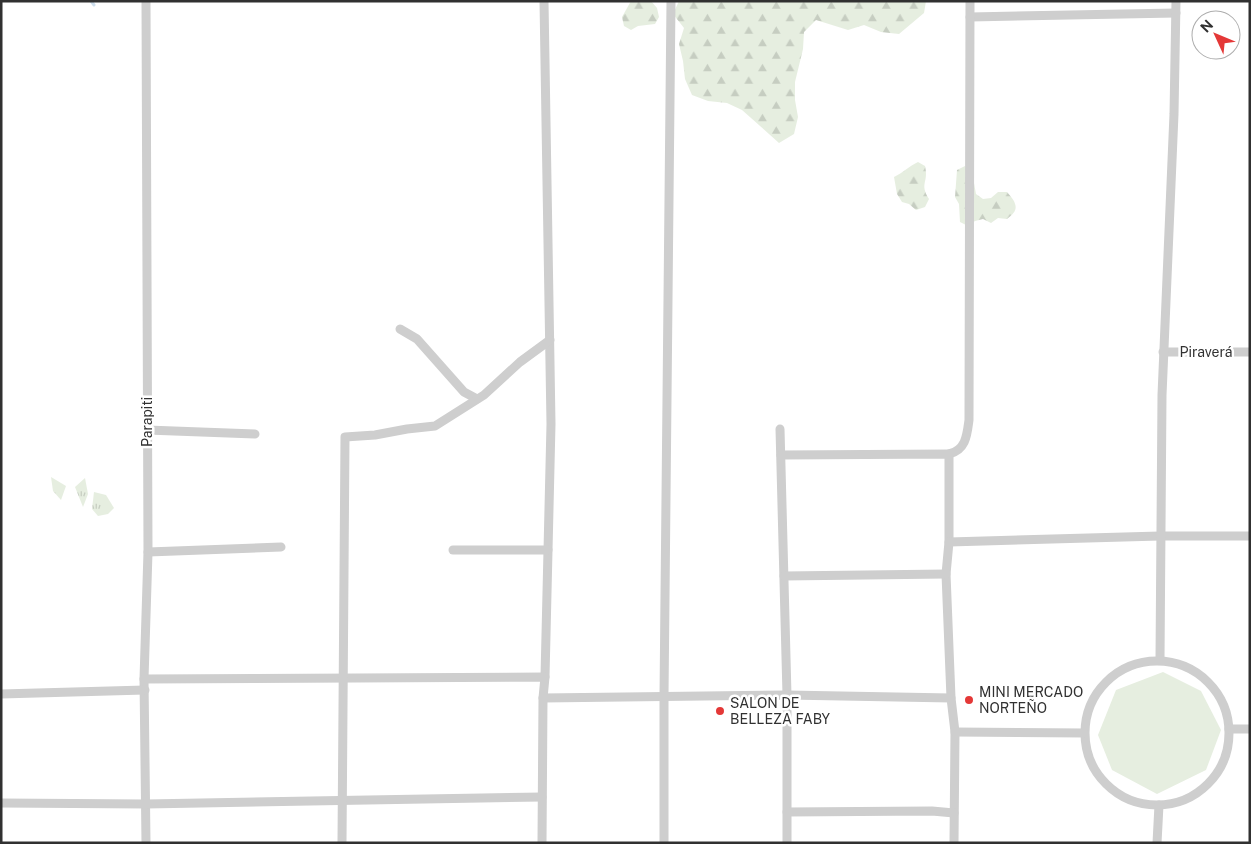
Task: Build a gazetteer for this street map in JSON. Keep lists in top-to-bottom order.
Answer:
{
  "streets": {
    "street": ["Piraverá", "Parapiti"]
  },
  "places": ["MINI MERCADO NORTEÑO", "SALON DE BELLEZA FABY"],
  "north": "top left"
}
